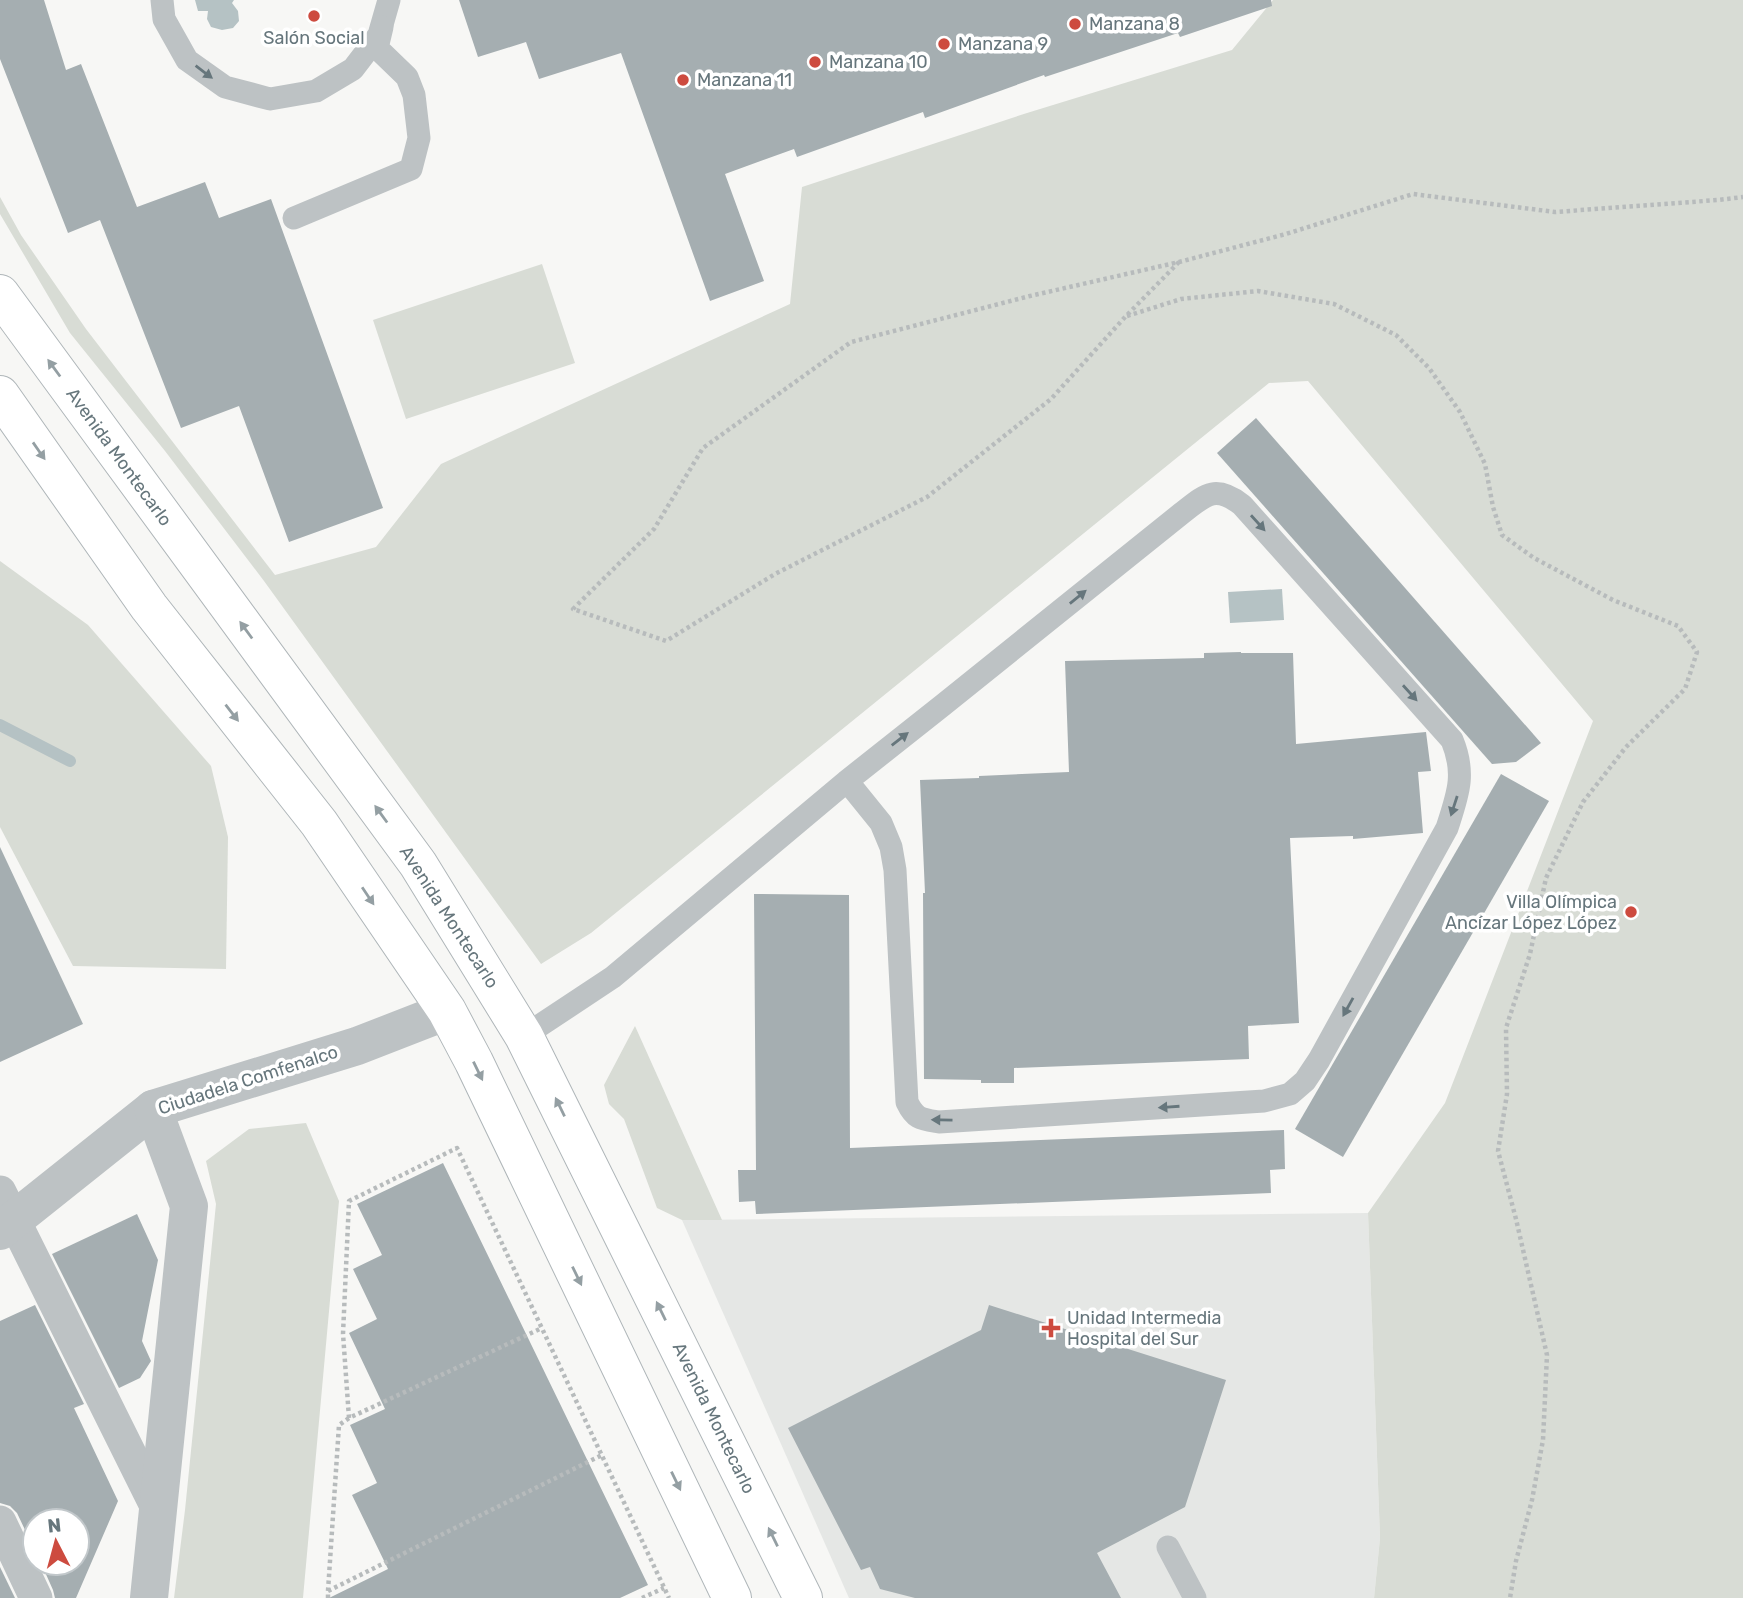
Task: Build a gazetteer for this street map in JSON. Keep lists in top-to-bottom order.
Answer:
{
  "streets": {
    "main road": ["Avenida Montecarlo"],
    "street": ["Ciudadela Comfenalco"]
  },
  "places": {
    "other": [
      "Salón Social",
      "Manzana 8",
      "Manzana 9",
      "Manzana 10",
      "Manzana 11",
      "Villa Olímpica Ancízar López López"
    ],
    "health": ["Unidad Intermedia Hospital del Sur"]
  },
  "north": "top"
}
